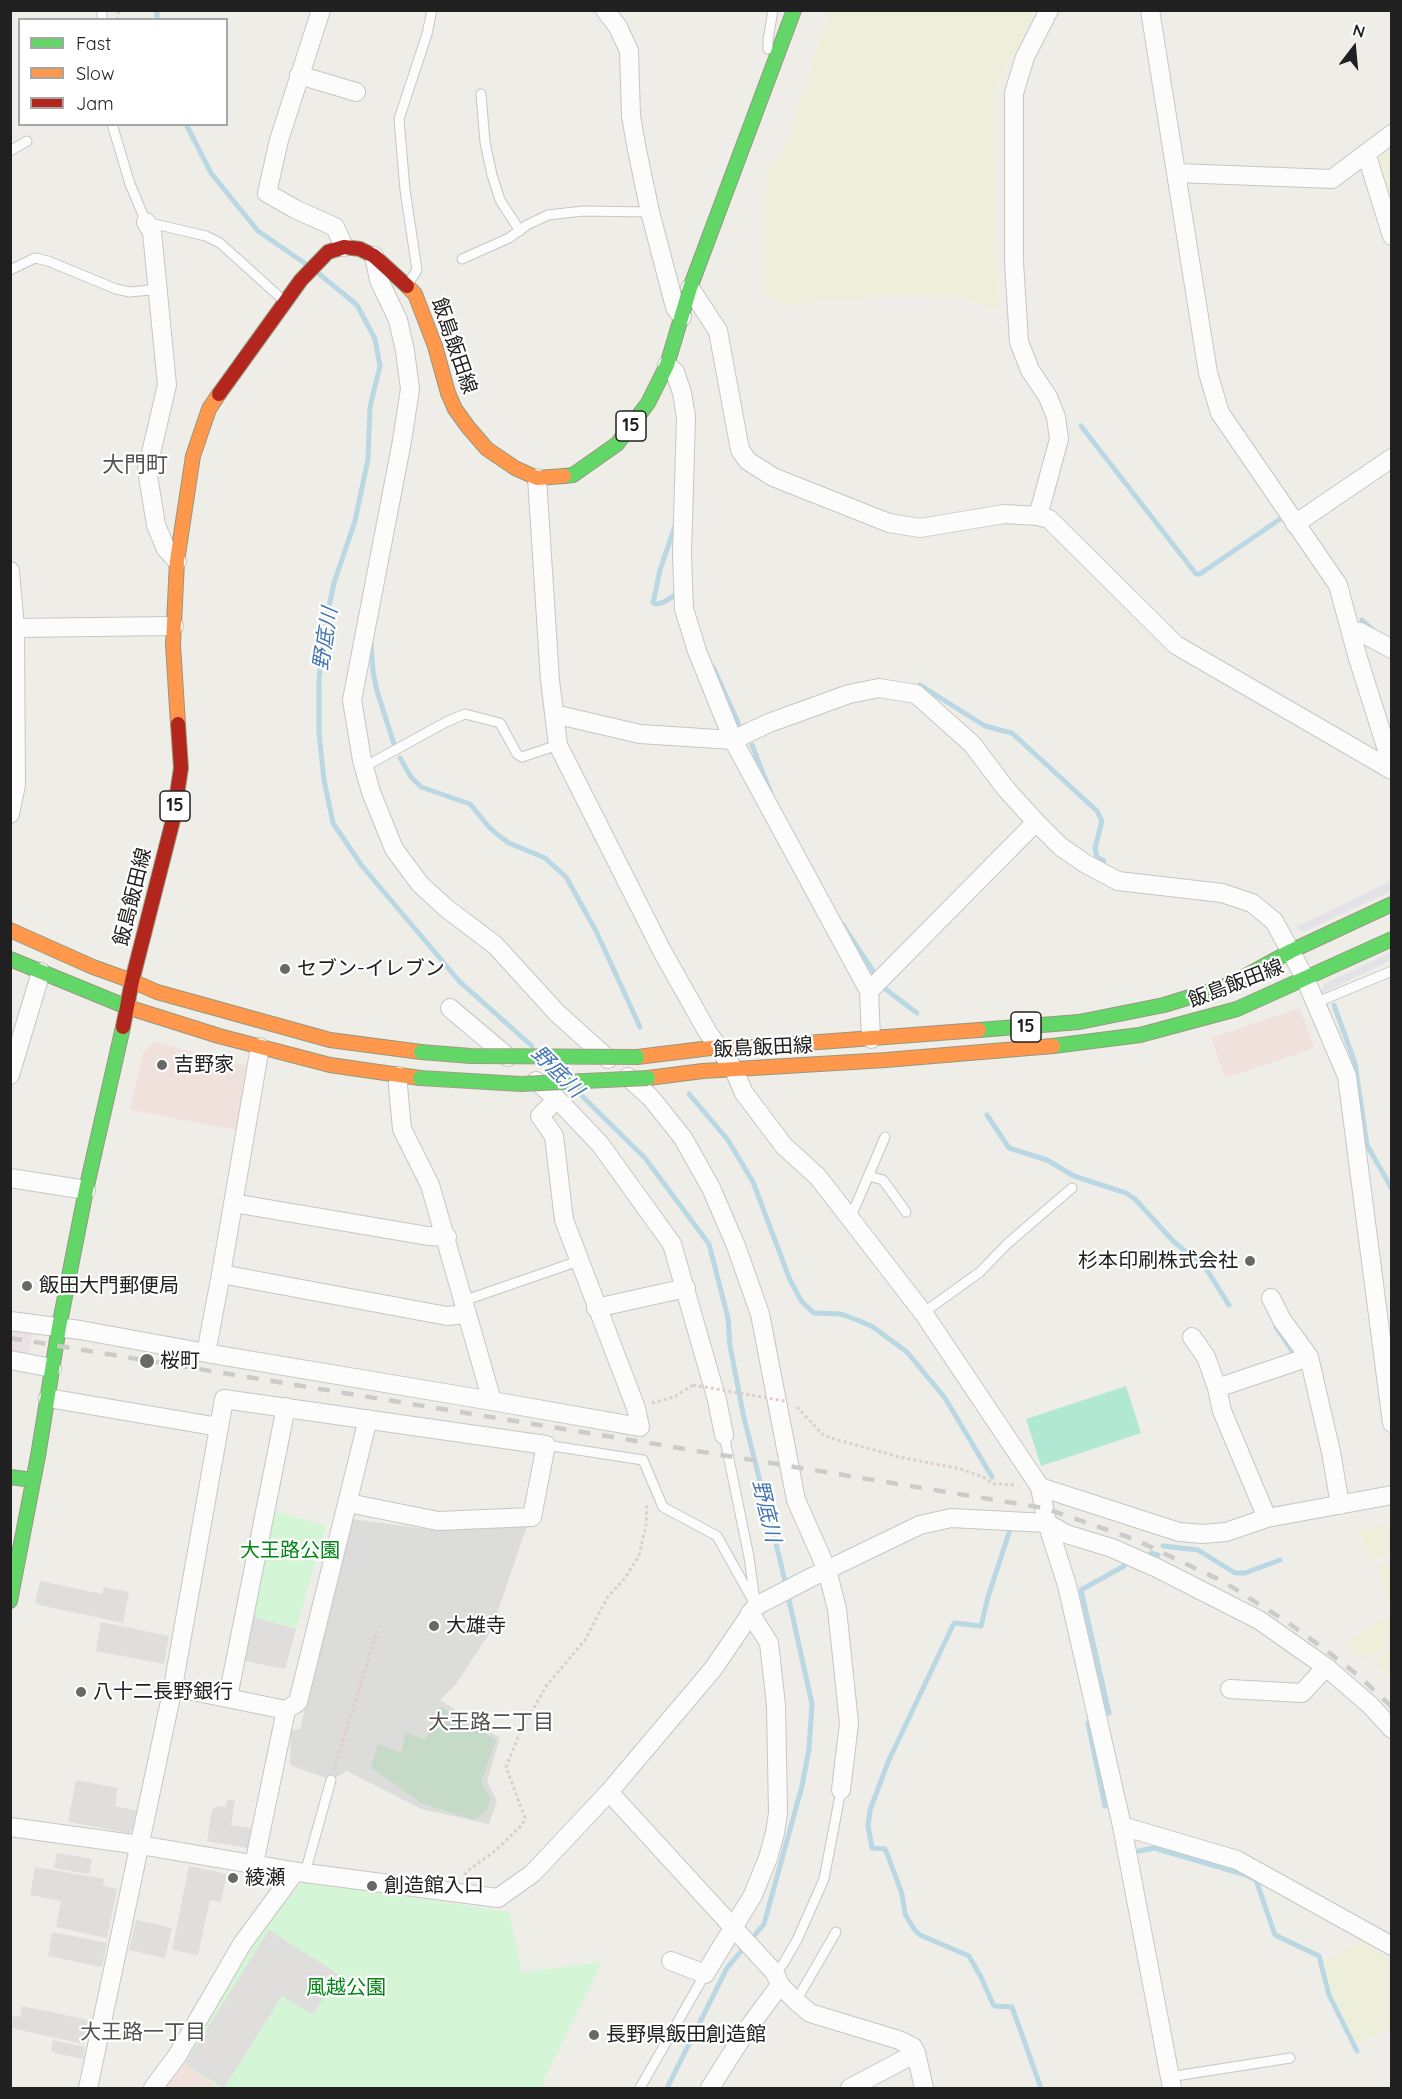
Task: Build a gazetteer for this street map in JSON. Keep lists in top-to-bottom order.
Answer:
{
  "streets": {
    "main road": ["飯島飯田線", "15"]
  },
  "crossings": [
    ["飯島飯田線", "15"]
  ],
  "districts": ["大門町", "大王路二丁目", "大王路一丁目"],
  "water": ["野底川"],
  "parks": ["大王路公園", "風越公園"],
  "places": [
    "セブン-イレブン",
    "吉野家",
    "杉本印刷株式会社",
    "飯田大門郵便局",
    "桜町",
    "大雄寺",
    "八十二長野銀行",
    "綾瀬",
    "創造館入口",
    "長野県飯田創造館"
  ],
  "legend": ["Fast", "Slow", "Jam"],
  "north": "top"
}
